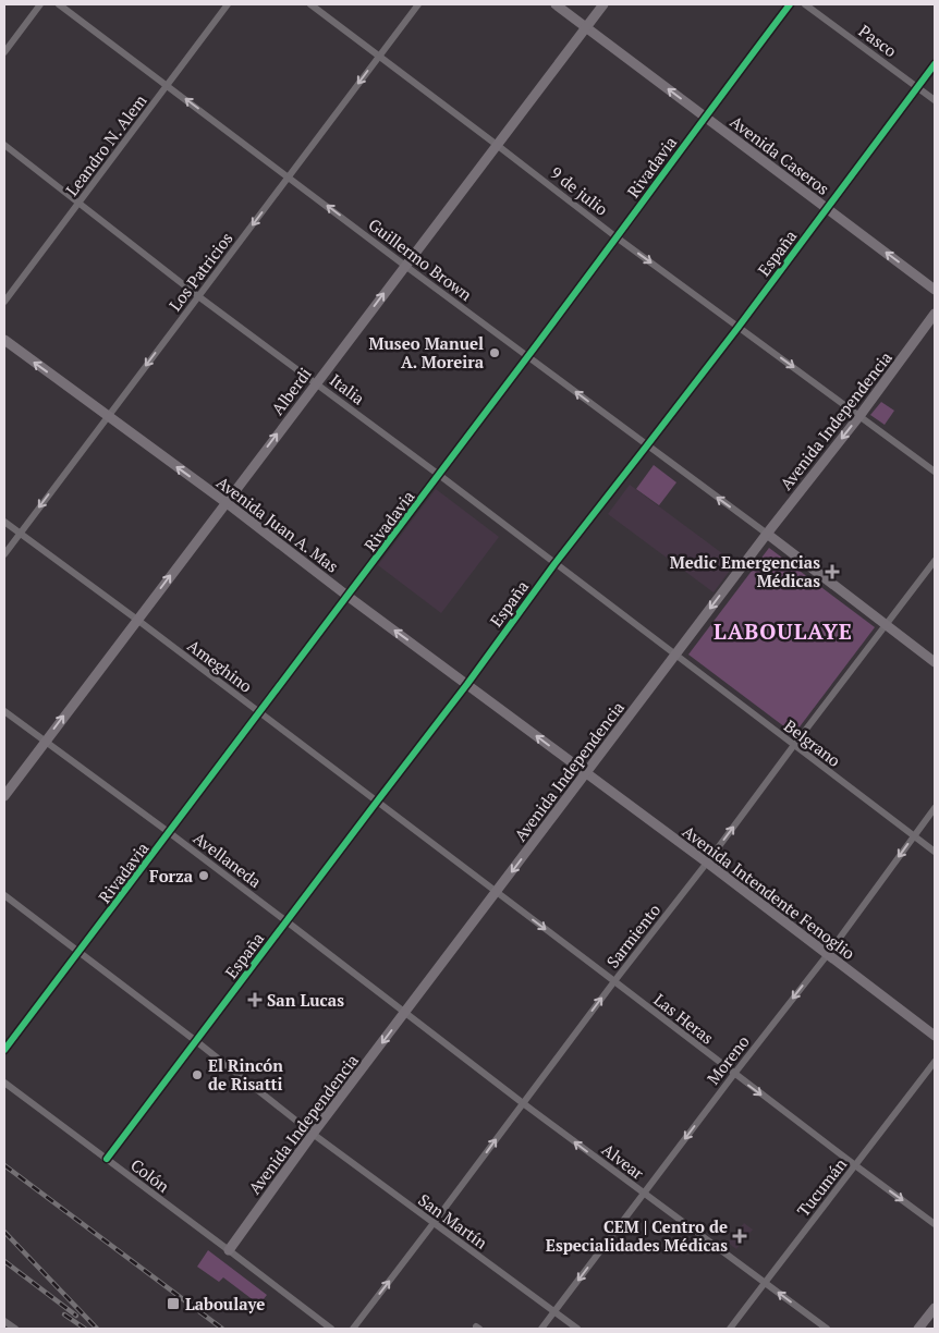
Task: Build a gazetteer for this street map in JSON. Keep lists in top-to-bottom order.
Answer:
{
  "streets": {
    "main road": [
      "Avenida Caseros",
      "Alberdi",
      "Avenida Independencia",
      "Avenida Juan A. Mas",
      "Avenida Intendente Fenoglio"
    ],
    "street": [
      "Pasco",
      "Leandro N. Alem",
      "Rivadavia",
      "9 de julio",
      "España",
      "Guillermo Brown",
      "Los Patricios",
      "Italia",
      "Ameghino",
      "Belgrano",
      "Avellaneda",
      "Sarmiento",
      "Las Heras",
      "Moreno",
      "Alvear",
      "Colón",
      "Tucumán",
      "San Martín"
    ]
  },
  "crossings": [
    ["Pasco", "España"],
    ["Leandro N. Alem", "Guillermo Brown"],
    ["Leandro N. Alem", "Italia"],
    ["Avenida Caseros", "Rivadavia"],
    ["Avenida Caseros", "España"],
    ["Avenida Caseros", "Alberdi"],
    ["Rivadavia", "9 de julio"],
    ["Rivadavia", "Guillermo Brown"],
    ["Rivadavia", "Italia"],
    ["Rivadavia", "Avenida Juan A. Mas"],
    ["Rivadavia", "Ameghino"],
    ["Rivadavia", "Avellaneda"],
    ["Rivadavia", "San Martín"],
    ["9 de julio", "España"],
    ["9 de julio", "Los Patricios"],
    ["9 de julio", "Alberdi"],
    ["9 de julio", "Avenida Independencia"],
    ["España", "Guillermo Brown"],
    ["España", "Italia"],
    ["España", "Avenida Juan A. Mas"],
    ["España", "Ameghino"],
    ["España", "Avellaneda"],
    ["España", "Colón"],
    ["España", "San Martín"],
    ["Guillermo Brown", "Los Patricios"],
    ["Guillermo Brown", "Alberdi"],
    ["Guillermo Brown", "Avenida Independencia"],
    ["Los Patricios", "Italia"],
    ["Los Patricios", "Avenida Juan A. Mas"],
    ["Los Patricios", "Ameghino"],
    ["Italia", "Alberdi"],
    ["Italia", "Avenida Independencia"],
    ["Italia", "Belgrano"],
    ["Alberdi", "Avenida Juan A. Mas"],
    ["Alberdi", "Ameghino"],
    ["Alberdi", "Avellaneda"],
    ["Avenida Independencia", "Avenida Juan A. Mas"],
    ["Avenida Independencia", "Ameghino"],
    ["Avenida Independencia", "Belgrano"],
    ["Avenida Independencia", "Avellaneda"],
    ["Avenida Independencia", "Avenida Intendente Fenoglio"],
    ["Avenida Independencia", "Las Heras"],
    ["Avenida Independencia", "Alvear"],
    ["Avenida Independencia", "Colón"],
    ["Avenida Independencia", "San Martín"],
    ["Avenida Juan A. Mas", "Avenida Intendente Fenoglio"],
    ["Ameghino", "Las Heras"],
    ["Belgrano", "Sarmiento"],
    ["Belgrano", "Moreno"],
    ["Avellaneda", "Alvear"],
    ["Avenida Intendente Fenoglio", "Sarmiento"],
    ["Avenida Intendente Fenoglio", "Moreno"],
    ["Sarmiento", "Las Heras"],
    ["Sarmiento", "Alvear"],
    ["Sarmiento", "San Martín"],
    ["Las Heras", "Moreno"],
    ["Las Heras", "Tucumán"],
    ["Moreno", "Alvear"],
    ["Moreno", "San Martín"],
    ["Alvear", "Tucumán"]
  ],
  "one_way": [
    "Avenida Caseros",
    "9 de julio",
    "Guillermo Brown",
    "Los Patricios",
    "Alberdi",
    "Avenida Independencia",
    "Avenida Juan A. Mas",
    "Sarmiento",
    "Las Heras",
    "Moreno",
    "Alvear"
  ],
  "districts": ["LABOULAYE"],
  "places": {
    "other": ["Museo Manuel A. Moreira", "Forza", "El Rincón de Risatti"],
    "health": ["Medic Emergencias Médicas", "San Lucas", "CEM | Centro de Especialidades Médicas"],
    "transit": ["Laboulaye"]
  }
}
